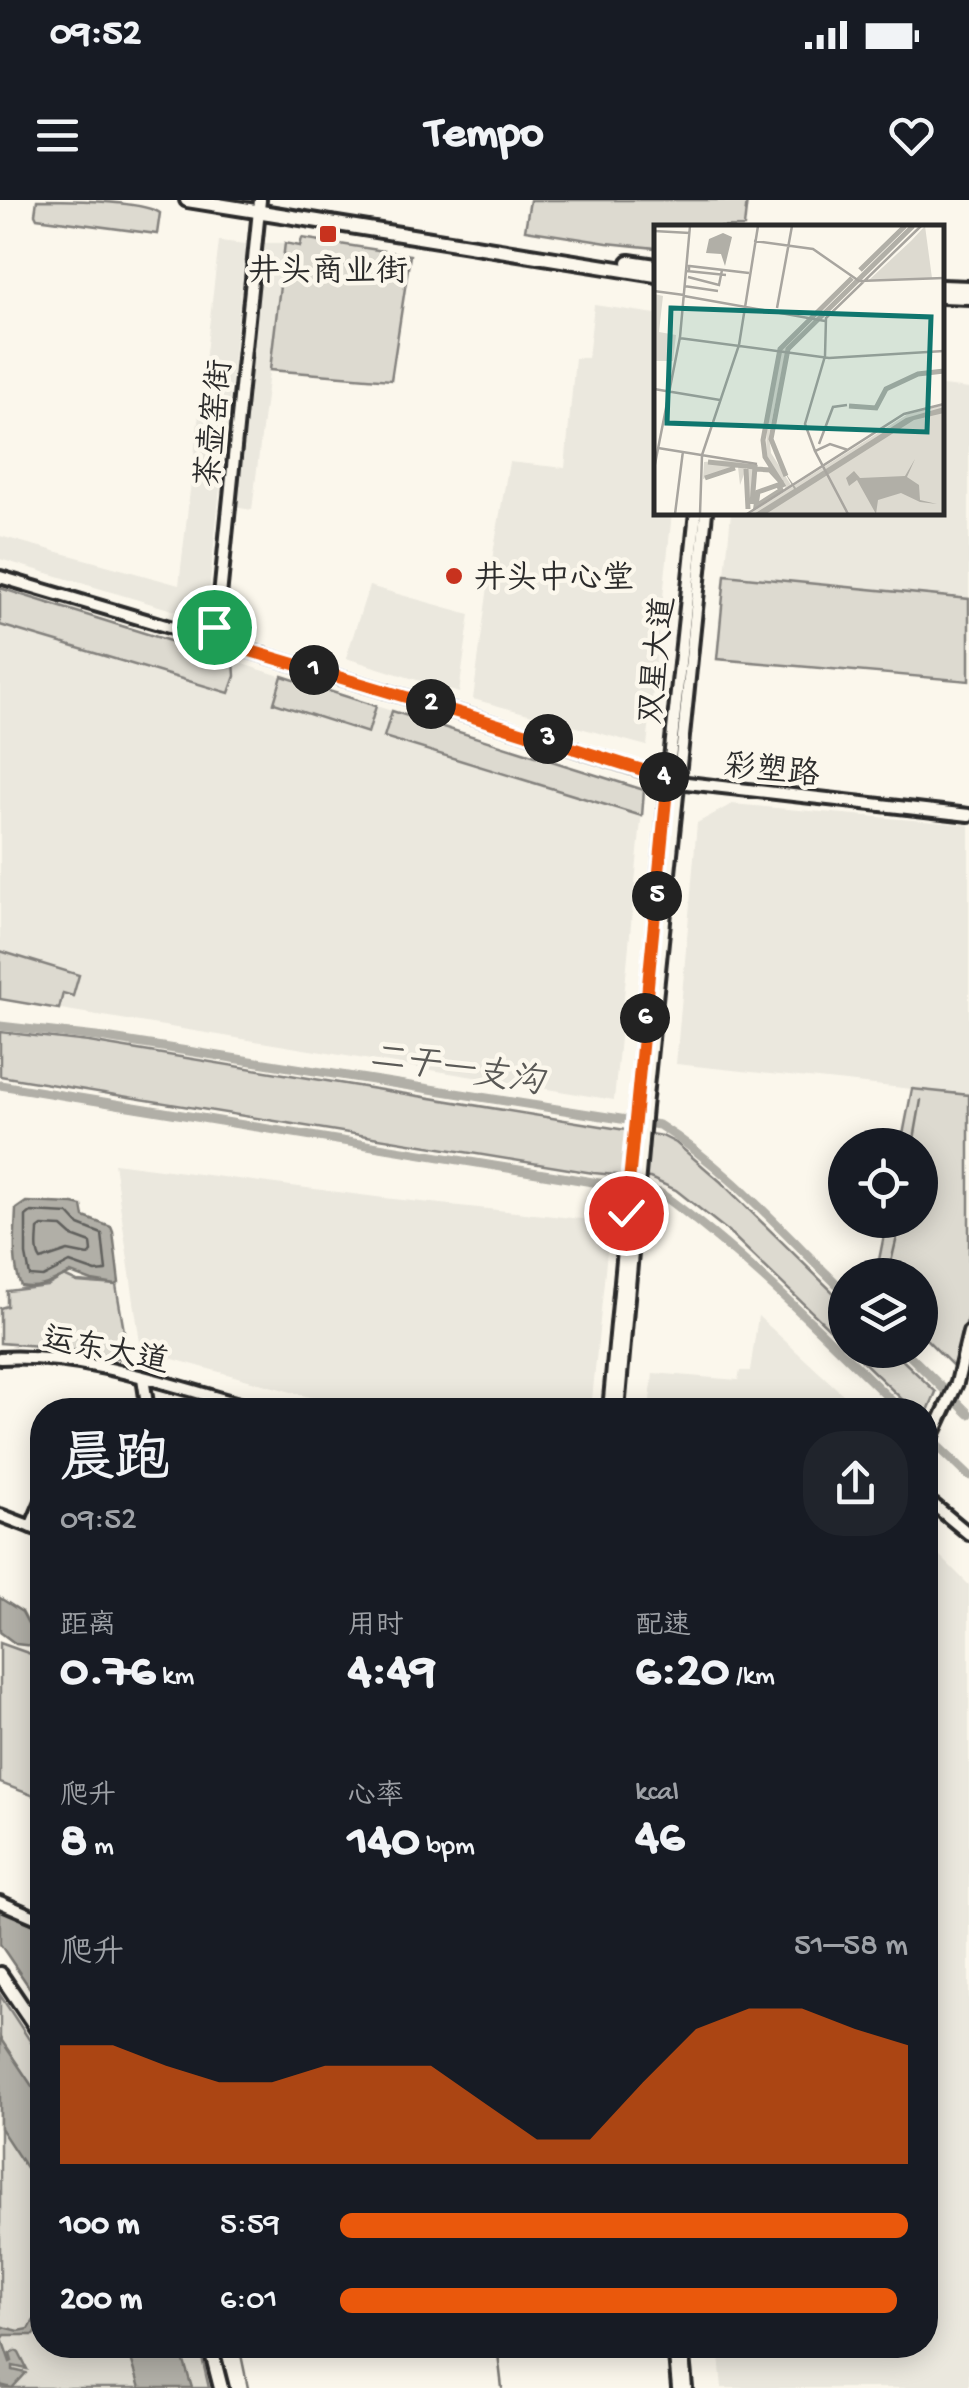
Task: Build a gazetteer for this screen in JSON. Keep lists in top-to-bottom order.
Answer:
{
  "streets": {
    "street": [
      "茶壶窑街",
      "双星大道",
      "彩塑路",
      "运东大道"
    ]
  },
  "crossings": [
    ["茶壶窑街", "彩塑路"],
    ["双星大道", "彩塑路"]
  ],
  "water": ["二干一支沟"],
  "places": {
    "transit": ["井头商业街"],
    "other": ["井头中心堂"]
  },
  "page": {
    "status": "09:52",
    "header": "Tempo",
    "pins": [
      "1",
      "2",
      "3",
      "4",
      "5",
      "6"
    ],
    "heading": ["晨跑", "09:52"],
    "stats": [
      ["距离", "0.76 km"],
      ["用时", "4:49"],
      ["配速", "6:20 /km"],
      ["爬升", "8 m"],
      ["心率", "140 bpm"],
      ["kcal", "46"]
    ],
    "chart": ["爬升", "51–58 m"],
    "list": [
      {
        "name": "100 m",
        "note": "5:59"
      },
      {
        "name": "200 m",
        "note": "6:01"
      }
    ]
  }
}
